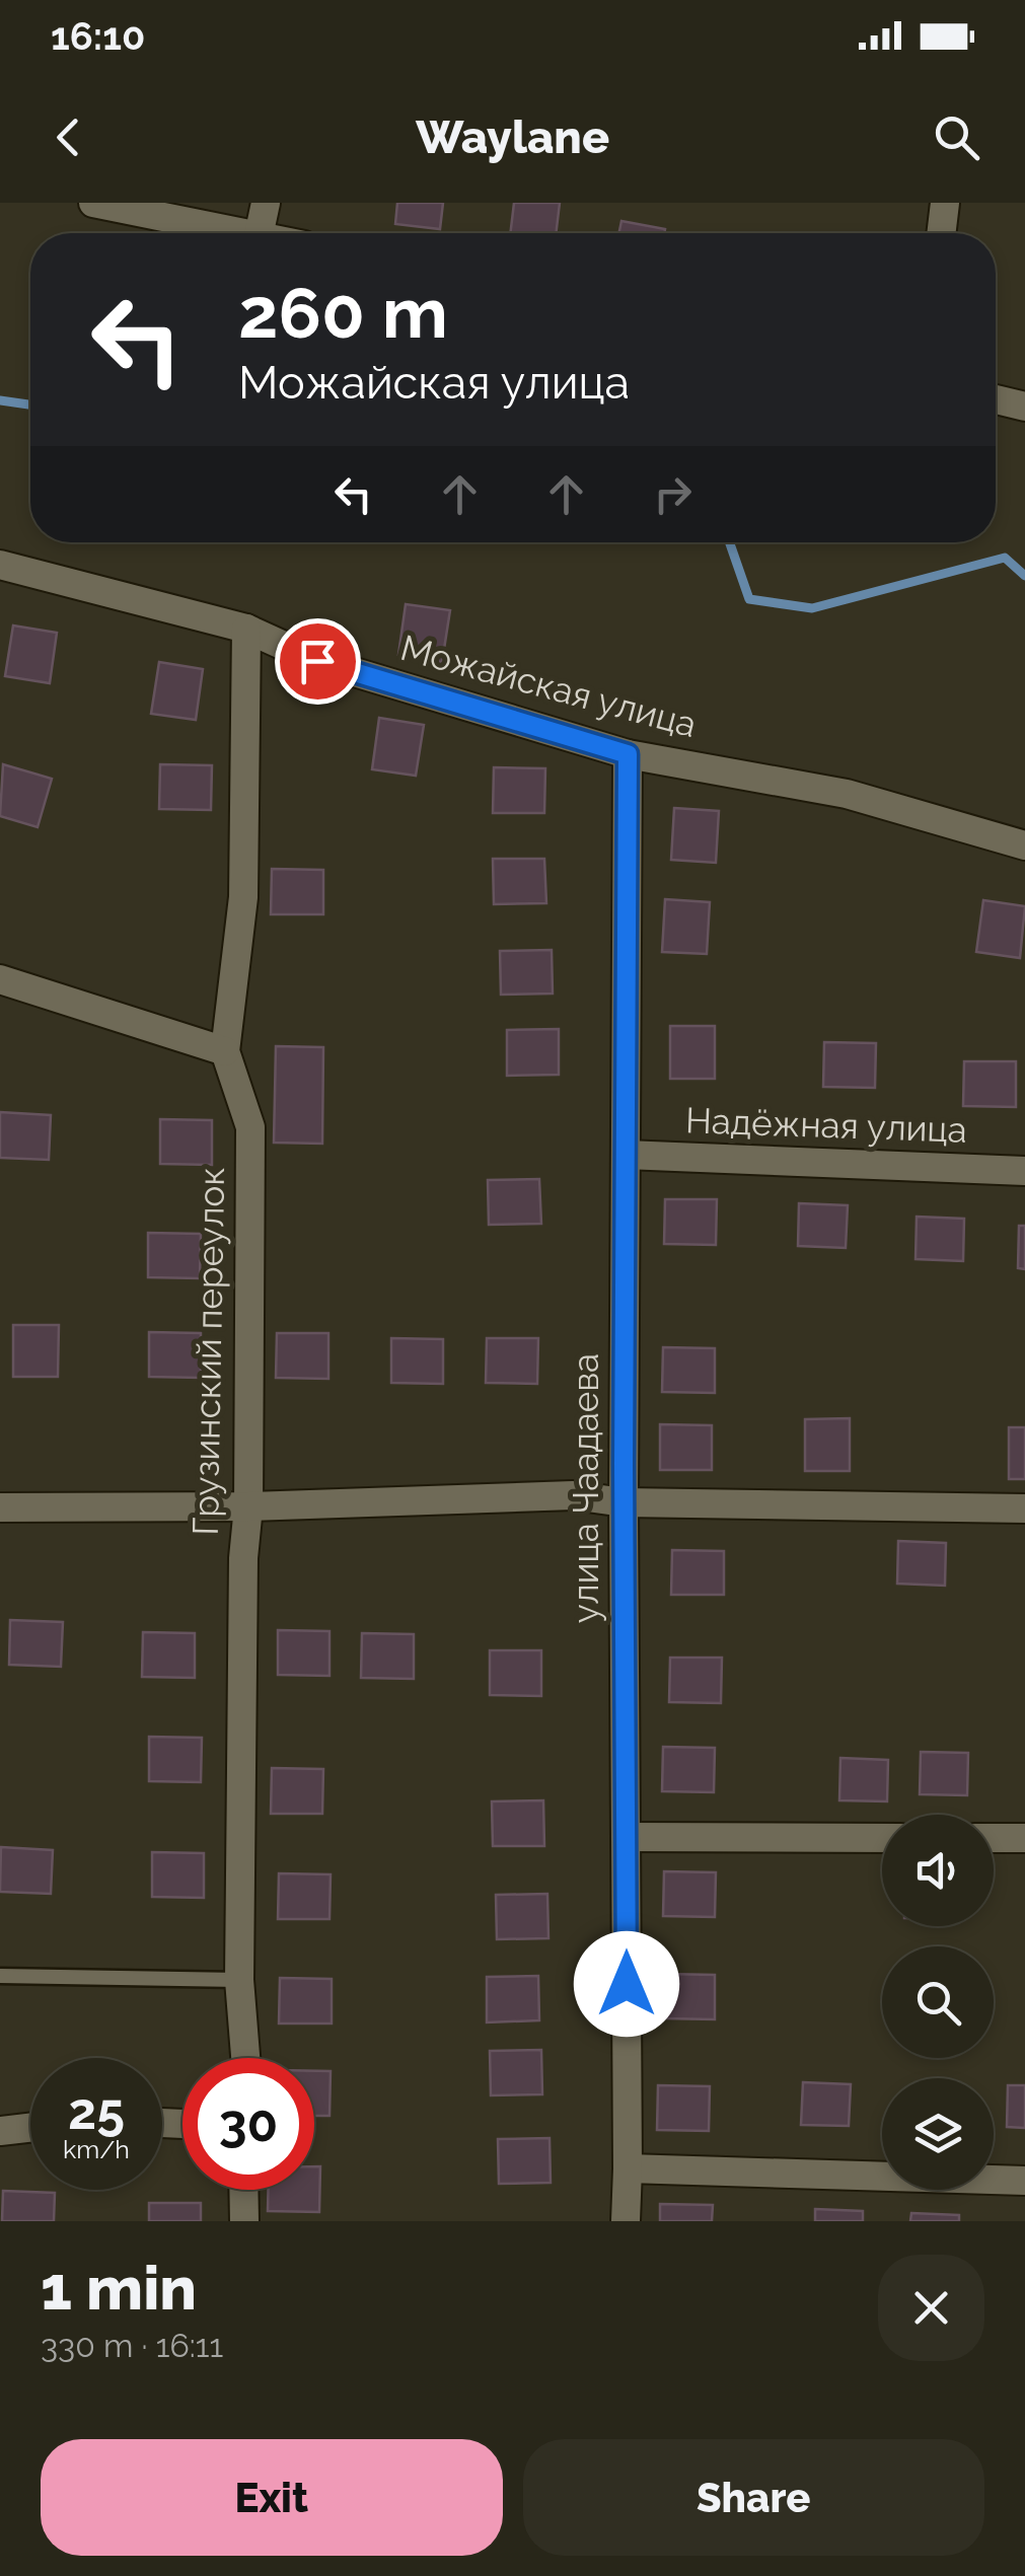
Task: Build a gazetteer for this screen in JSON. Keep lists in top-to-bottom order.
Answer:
{
  "streets": {
    "street": [
      "Можайская улица",
      "Надёжная улица",
      "Грузинский переулок",
      "улица Чаадаева"
    ]
  },
  "crossings": [
    ["Можайская улица", "Грузинский переулок"],
    ["Можайская улица", "улица Чаадаева"],
    ["Надёжная улица", "улица Чаадаева"]
  ],
  "page": {
    "status": "16:10",
    "header": "Waylane",
    "turn": ["260 m", "Можайская улица"],
    "speed": "25 km/h",
    "limit": "30",
    "heading": ["1 min", "330 m · 16:11"],
    "buttons": ["Exit", "Share"]
  }
}
